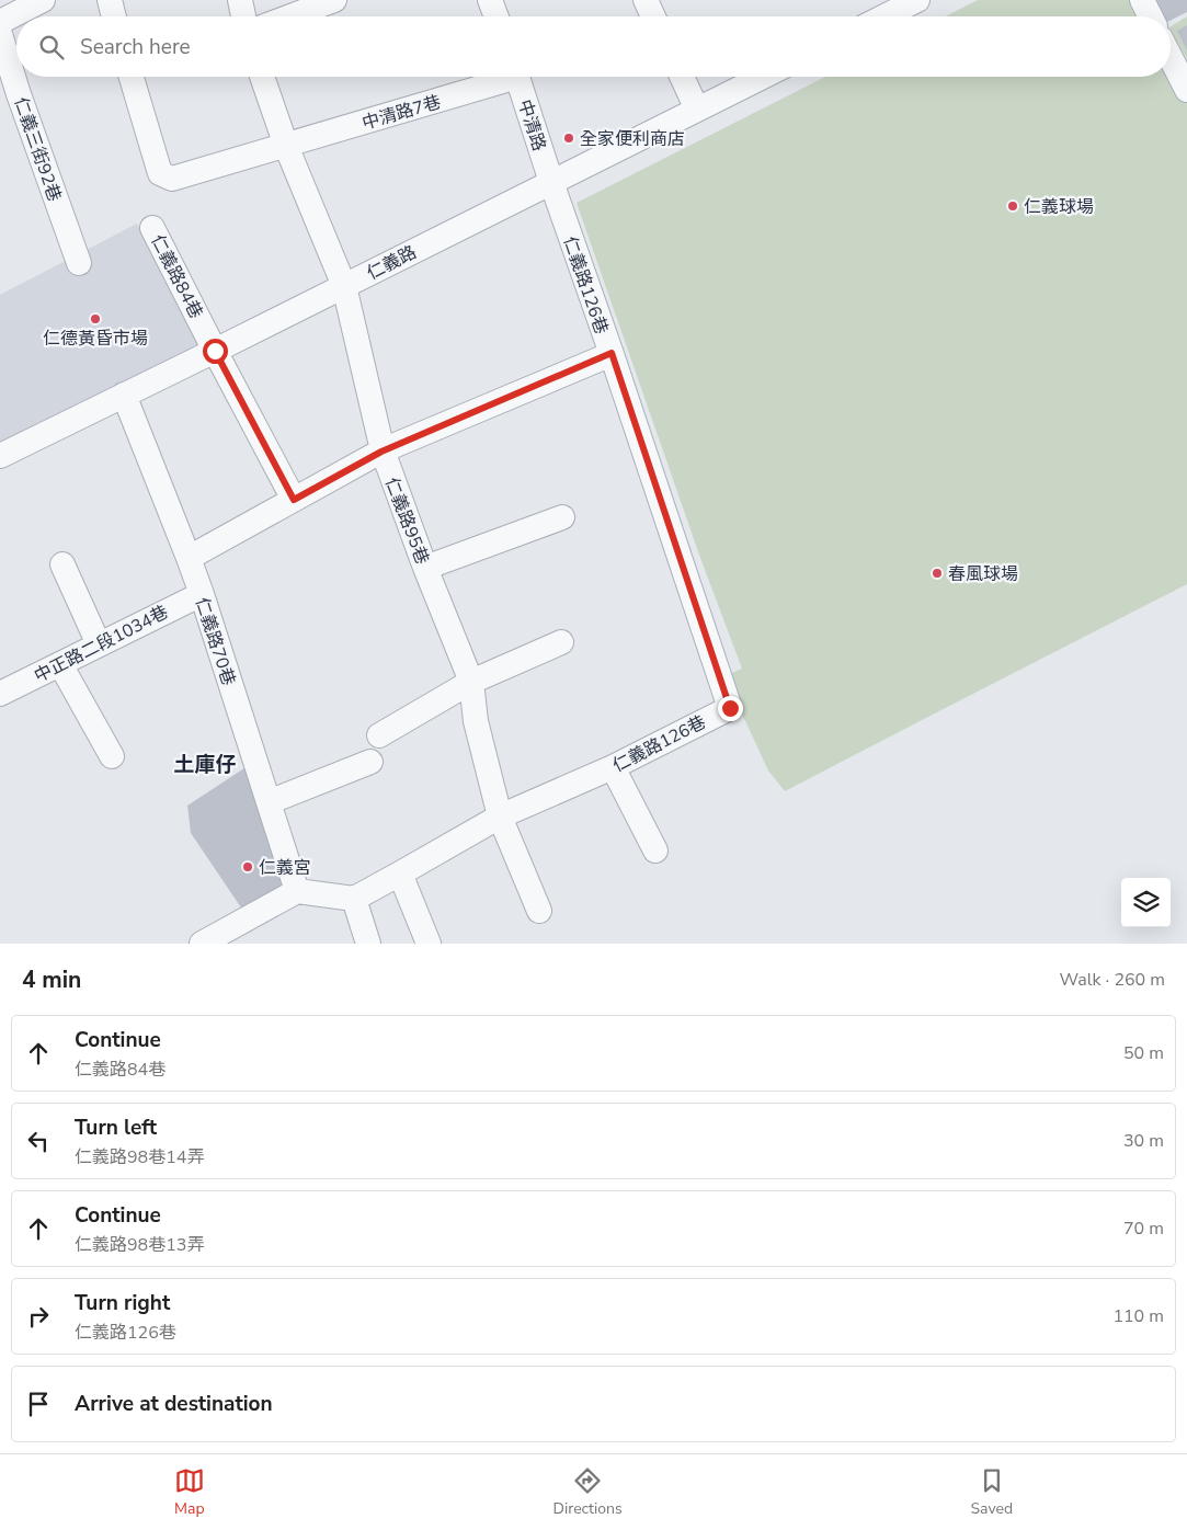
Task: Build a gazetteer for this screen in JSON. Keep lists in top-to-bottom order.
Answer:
{
  "streets": {
    "street": [
      "中清路7巷",
      "中清路",
      "仁義三街92巷",
      "仁義路",
      "仁義路84巷",
      "仁義路126巷",
      "仁義路95巷",
      "仁義路70巷",
      "中正路二段1034巷"
    ]
  },
  "crossings": [
    ["中清路7巷", "仁義路95巷"],
    ["中清路", "仁義路"],
    ["中清路", "仁義路126巷"],
    ["仁義路", "仁義路84巷"],
    ["仁義路", "仁義路126巷"],
    ["仁義路", "仁義路95巷"],
    ["仁義路", "仁義路70巷"],
    ["仁義路126巷", "仁義路95巷"],
    ["仁義路70巷", "中正路二段1034巷"]
  ],
  "districts": ["土庫仔"],
  "places": [
    "全家便利商店",
    "仁義球場",
    "仁德黃昏市場",
    "春風球場",
    "仁義宮"
  ],
  "page": {
    "search": "Search here",
    "heading": ["4 min", "Walk · 260 m"],
    "list": [
      ["Continue", "仁義路84巷", "50 m"],
      ["Turn left", "仁義路98巷14弄", "30 m"],
      ["Continue", "仁義路98巷13弄", "70 m"],
      ["Turn right", "仁義路126巷", "110 m"],
      "Arrive at destination"
    ],
    "nav": ["Map", "Directions", "Saved"]
  }
}
